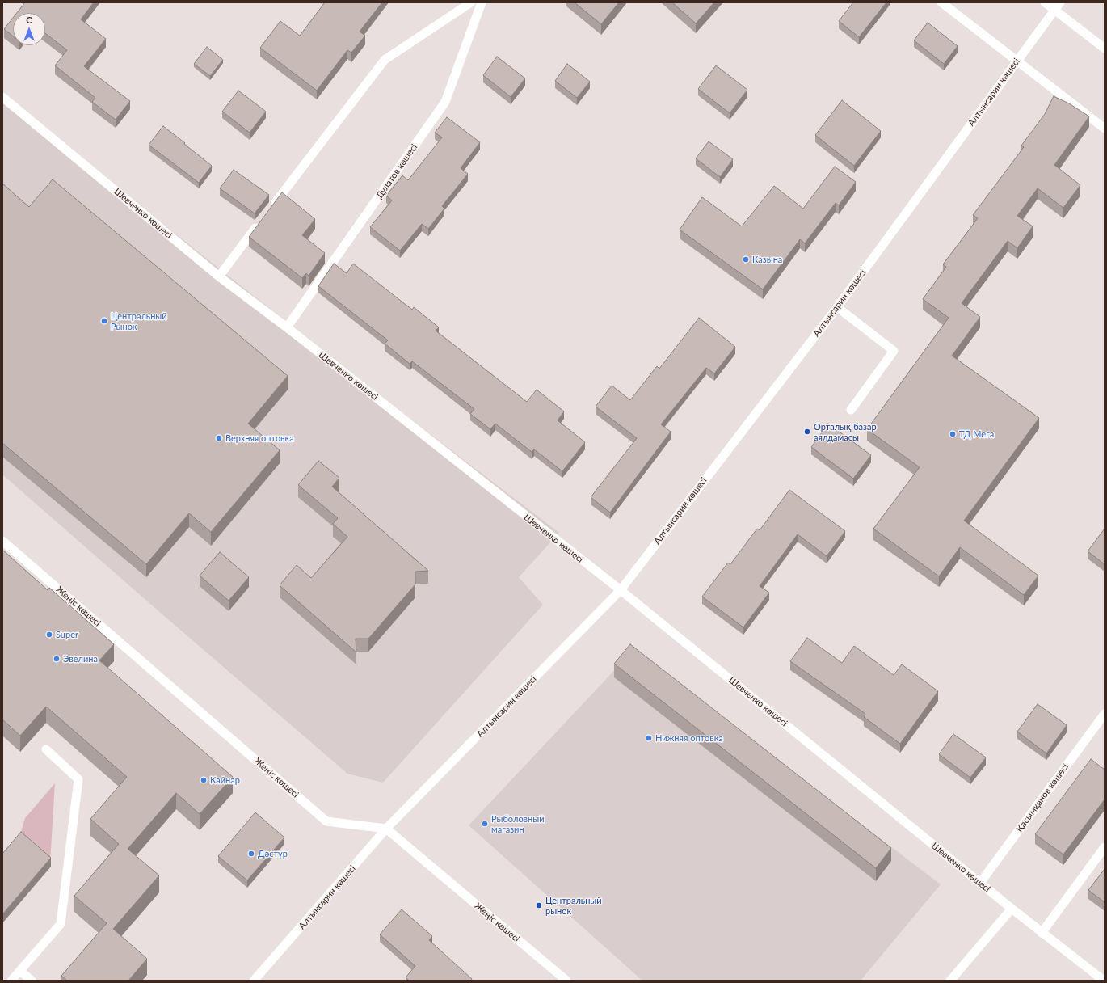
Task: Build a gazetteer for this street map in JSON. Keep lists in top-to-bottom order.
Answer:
{
  "streets": {
    "street": [
      "Алтынсарин көшесі",
      "Дулатов көшесі",
      "Шевченко көшесі",
      "Жеңіс көшесі",
      "Қасымқанов көшесі"
    ]
  },
  "crossings": [
    ["Алтынсарин көшесі", "Шевченко көшесі"],
    ["Алтынсарин көшесі", "Жеңіс көшесі"],
    ["Дулатов көшесі", "Шевченко көшесі"],
    ["Шевченко көшесі", "Қасымқанов көшесі"]
  ],
  "places": [
    "Казына",
    "Центральный Рынок",
    "Орталық базар аялдамасы",
    "ТД Мега",
    "Верхняя оптовка",
    "Super",
    "Эвелина",
    "Нижняя оптовка",
    "Кайнар",
    "Рыболовный магазин",
    "Дәстүр",
    "Центральный рынок"
  ],
  "north": "top"
}
